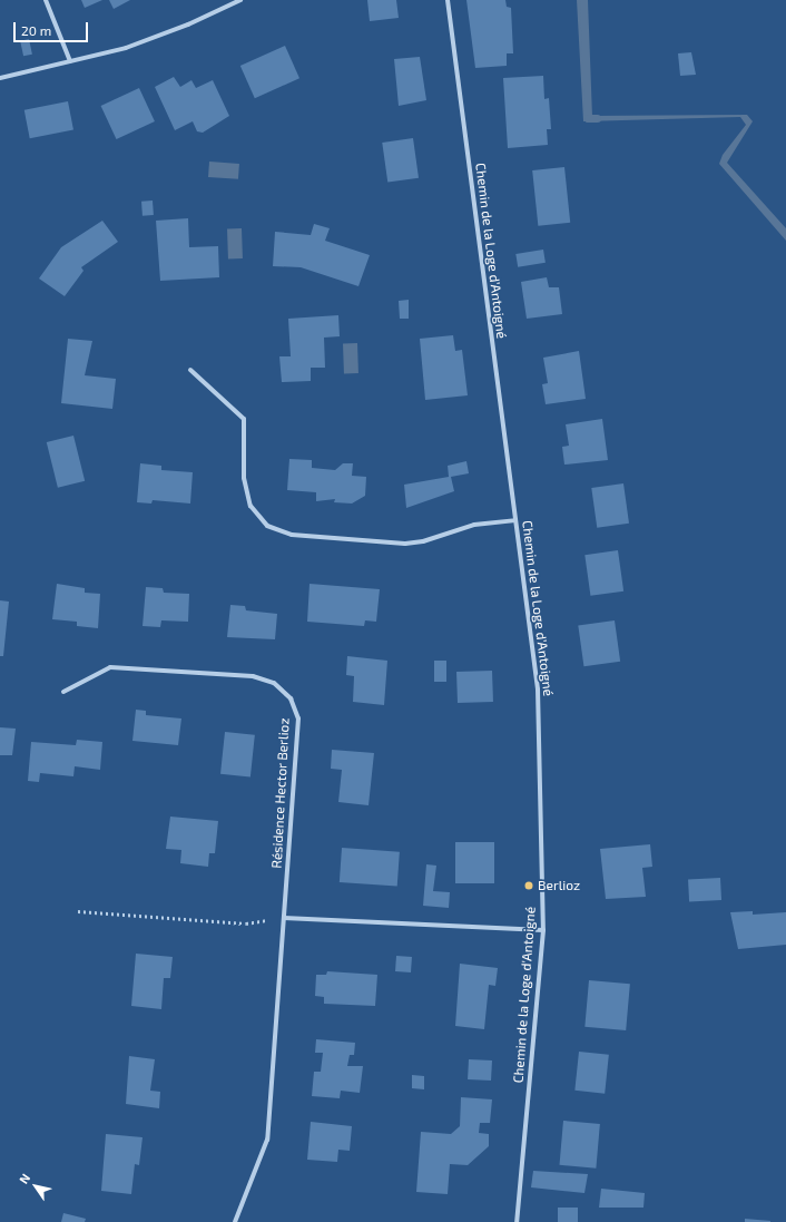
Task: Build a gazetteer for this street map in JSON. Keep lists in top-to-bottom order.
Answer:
{
  "streets": {
    "street": ["Chemin de la Loge d'Antoigné", "Résidence Hector Berlioz"]
  },
  "places": ["Berlioz"],
  "scale_bar": "20 m",
  "north": "top left"
}
